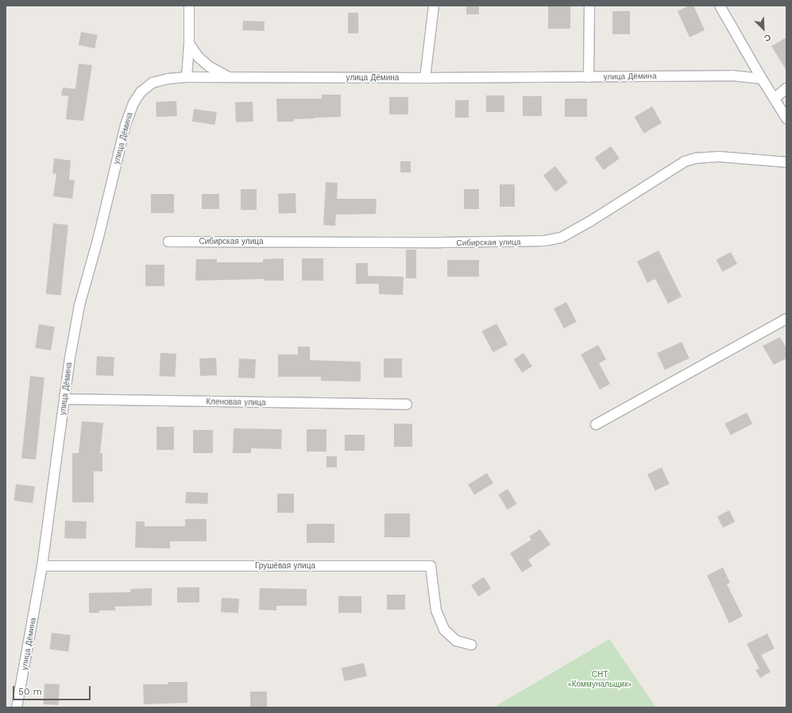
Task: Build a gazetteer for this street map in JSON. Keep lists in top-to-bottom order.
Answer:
{
  "streets": {
    "street": [
      "улица Дёмина",
      "Сибирская улица",
      "Кленовая улица",
      "Грушёвая улица"
    ]
  },
  "crossings": [
    ["улица Дёмина", "Кленовая улица"],
    ["улица Дёмина", "Грушёвая улица"]
  ],
  "parks": ["СНТ «Коммунальщик»"],
  "scale_bar": "50 m",
  "north": "bottom right"
}
